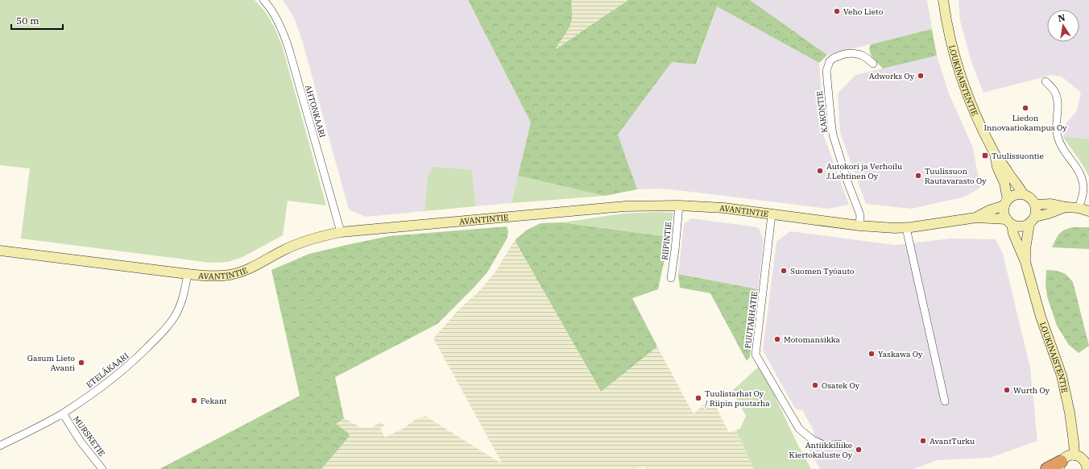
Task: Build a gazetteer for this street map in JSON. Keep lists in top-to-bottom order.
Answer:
{
  "streets": {
    "street": [
      "LOUKINAISTENTIE",
      "AHTONKAARI",
      "KAKONTIE",
      "AVANTINTIE",
      "RIIPINTIE",
      "PUUTARHATIE",
      "ETELÄKAARI",
      "MURSKETIE"
    ]
  },
  "crossings": [
    ["LOUKINAISTENTIE", "AVANTINTIE"],
    ["AHTONKAARI", "AVANTINTIE"],
    ["KAKONTIE", "AVANTINTIE"],
    ["AVANTINTIE", "RIIPINTIE"],
    ["AVANTINTIE", "PUUTARHATIE"],
    ["AVANTINTIE", "ETELÄKAARI"],
    ["ETELÄKAARI", "MURSKETIE"]
  ],
  "places": {
    "other": [
      "Veho Lieto",
      "Adworks Oy",
      "Liedon Innovaatiokampus Oy",
      "Autokori ja Verhoilu J.Lehtinen Oy",
      "Tuulissuon Rautavarasto Oy",
      "Suomen Työauto",
      "Motomansikka",
      "Yaskawa Oy",
      "Gasum Lieto Avanti",
      "Osatek Oy",
      "Wurth Oy",
      "Tuulistarhat Oy / Riipin puutarha",
      "Pekant",
      "AvantTurku",
      "Antiikkiliike Kiertokaluste Oy"
    ],
    "transit": ["Tuulissuontie"]
  },
  "scale_bar": "50 m",
  "north": "top"
}
